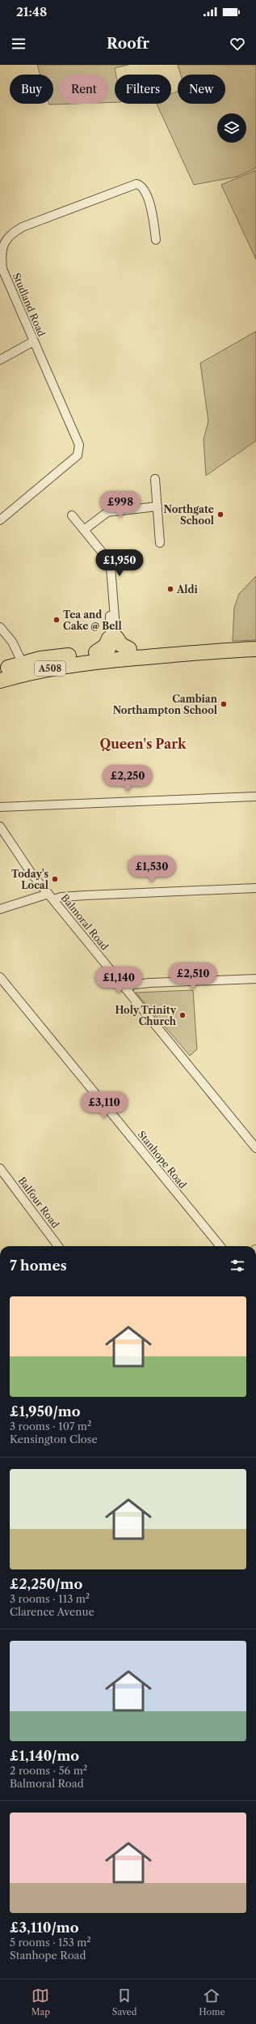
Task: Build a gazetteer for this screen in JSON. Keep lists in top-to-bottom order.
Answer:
{
  "streets": {
    "highway": ["A508"],
    "street": [
      "Studland Road",
      "Balmoral Road",
      "Stanhope Road",
      "Balfour Road"
    ]
  },
  "districts": ["Queen's Park"],
  "places": [
    "Northgate School",
    "Aldi",
    "Tea and Cake @ Bell",
    "Cambian Northampton School",
    "Today's Local",
    "Holy Trinity Church"
  ],
  "page": {
    "status": "21:48",
    "header": "Roofr",
    "chip": [
      "Buy",
      "Rent",
      "Filters",
      "New"
    ],
    "price": [
      "£998",
      "£1,950",
      "£2,250",
      "£1,530",
      "£2,510",
      "£1,140",
      "£3,110"
    ],
    "heading": "7 homes",
    "list": [
      {
        "name": "£1,950/mo",
        "note": "3 rooms · 107 m² · Kensington Close"
      },
      {
        "name": "£2,250/mo",
        "note": "3 rooms · 113 m² · Clarence Avenue"
      },
      {
        "name": "£1,140/mo",
        "note": "2 rooms · 56 m² · Balmoral Road"
      },
      {
        "name": "£3,110/mo",
        "note": "5 rooms · 153 m² · Stanhope Road"
      }
    ],
    "tabs": ["Map", "Saved", "Home"]
  }
}
